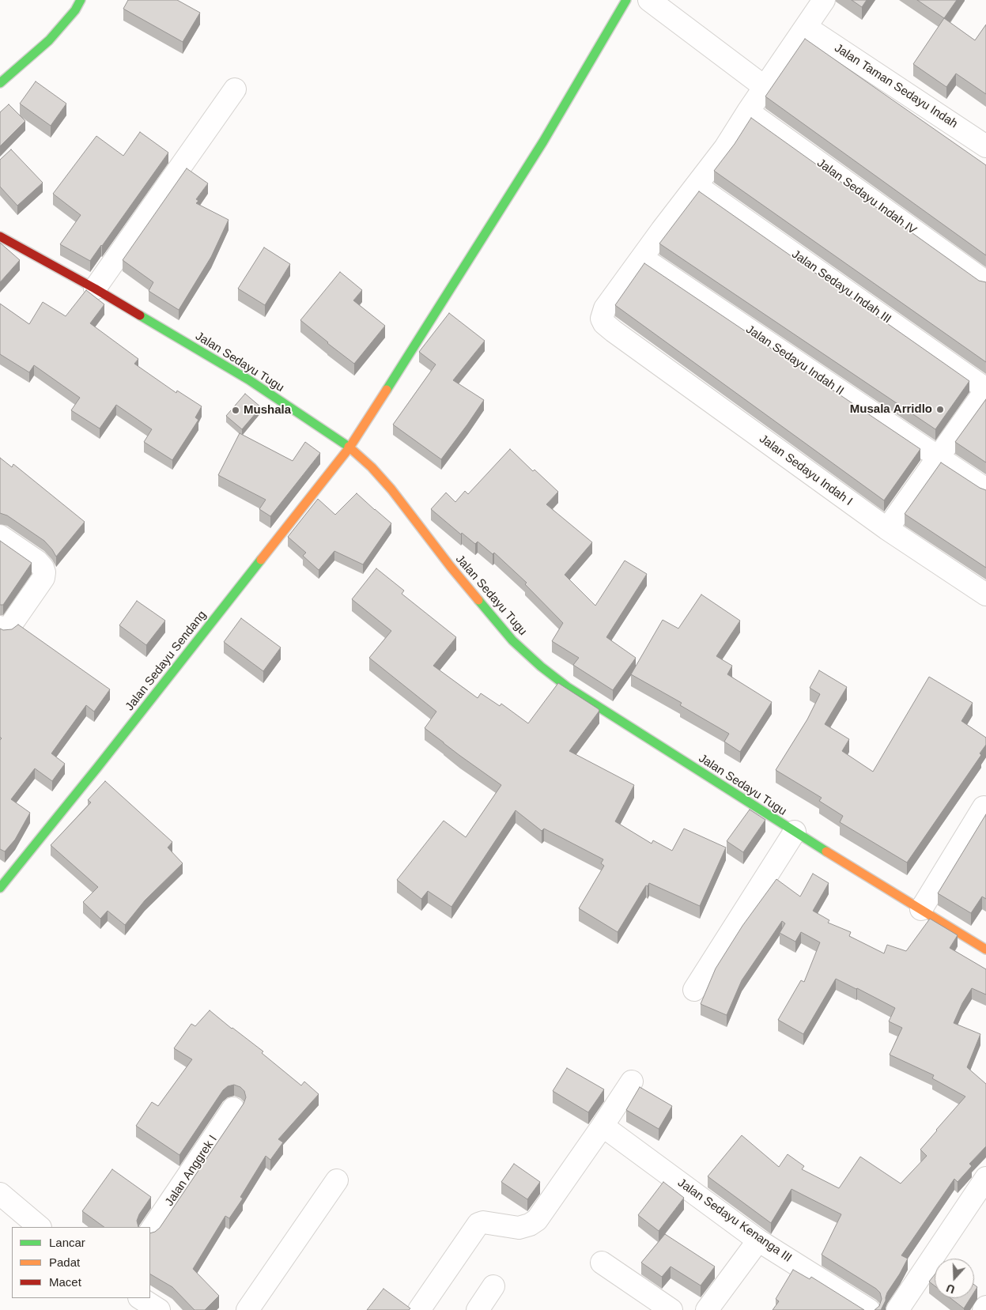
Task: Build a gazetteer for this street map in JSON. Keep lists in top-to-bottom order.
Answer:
{
  "streets": {
    "street": [
      "Jalan Taman Sedayu Indah",
      "Jalan Sedayu Indah IV",
      "Jalan Sedayu Indah III",
      "Jalan Sedayu Indah II",
      "Jalan Sedayu Tugu",
      "Jalan Sedayu Indah I",
      "Jalan Sedayu Sendang",
      "Jalan Anggrek I",
      "Jalan Sedayu Kenanga III"
    ]
  },
  "crossings": [
    ["Jalan Taman Sedayu Indah", "Jalan Sedayu Indah I"],
    ["Jalan Sedayu Indah IV", "Jalan Sedayu Indah I"],
    ["Jalan Sedayu Indah III", "Jalan Sedayu Indah I"],
    ["Jalan Sedayu Indah II", "Jalan Sedayu Indah I"],
    ["Jalan Sedayu Tugu", "Jalan Sedayu Sendang"]
  ],
  "places": ["Musala Arridlo", "Mushala"],
  "legend": ["Lancar", "Padat", "Macet"],
  "north": "bottom"
}
